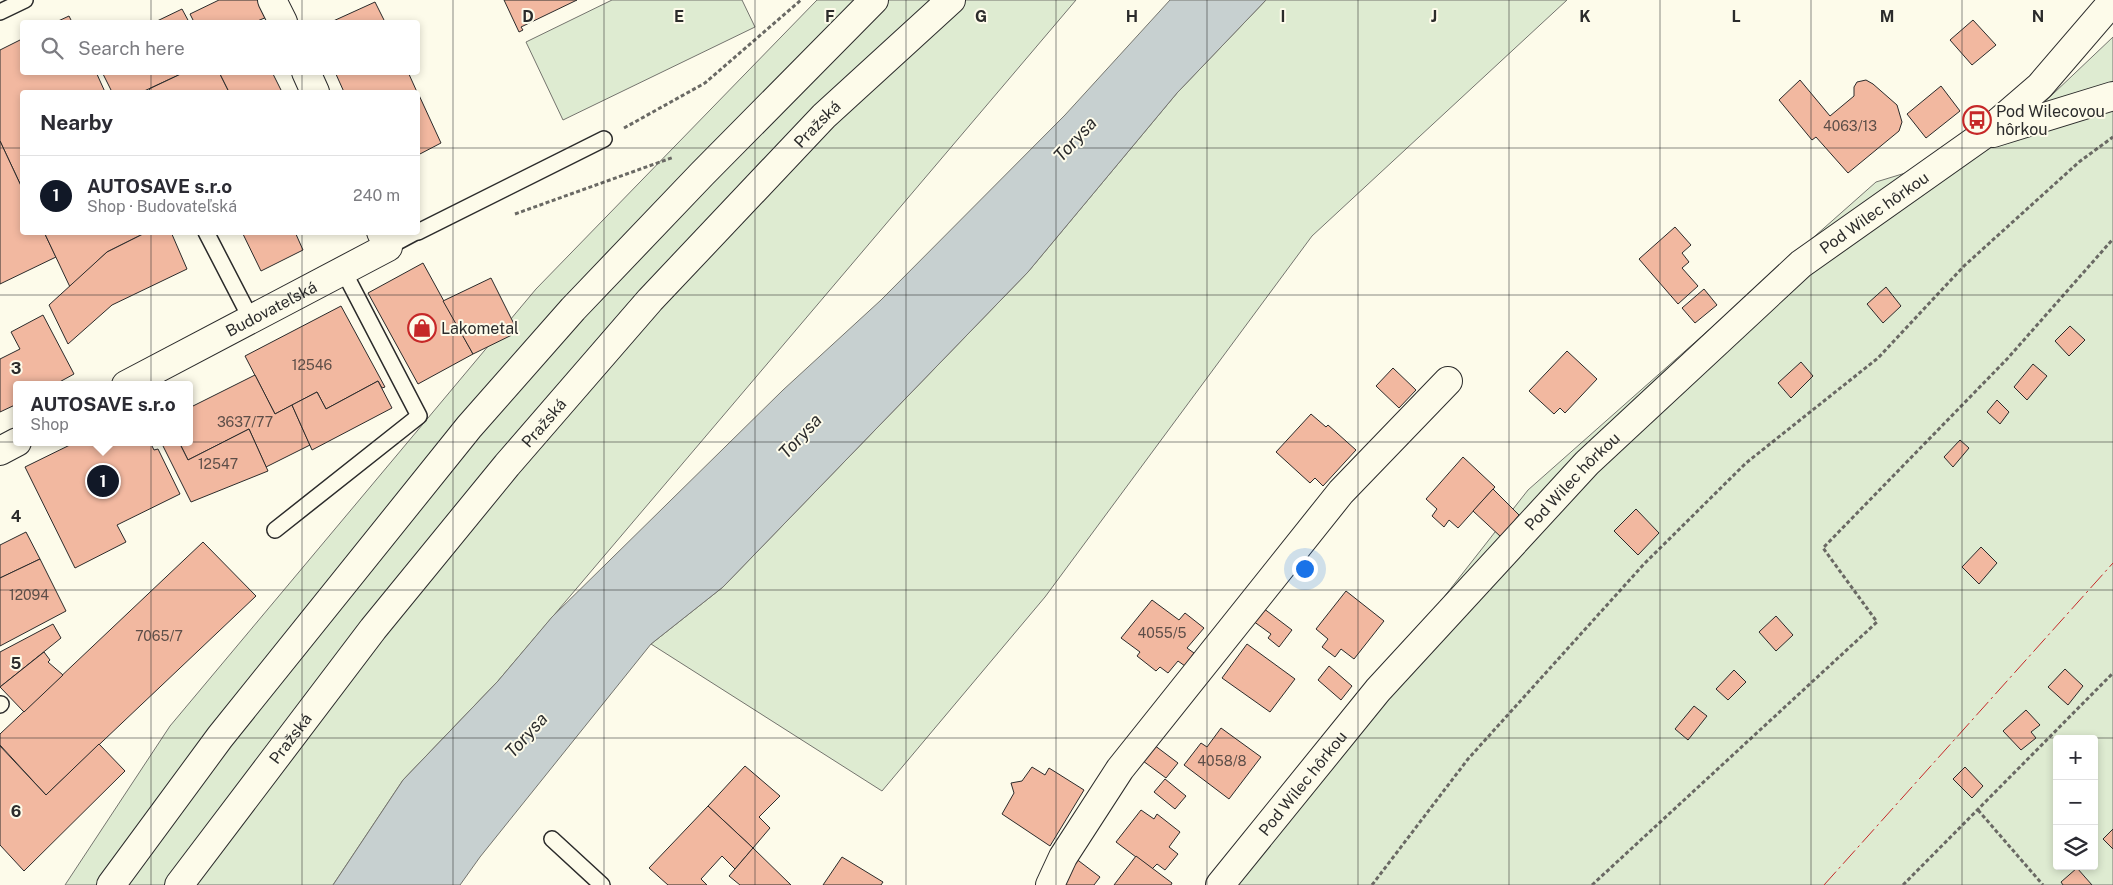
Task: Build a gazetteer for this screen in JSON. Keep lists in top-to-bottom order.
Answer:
{
  "streets": {
    "street": ["Pražská", "Pod Wilec hôrkou", "Budovateľská"]
  },
  "water": ["Torysa"],
  "places": {
    "bus stop": ["Pod Wilecovou hôrkou"],
    "shop": ["Lakometal"]
  },
  "house_numbers": [
    "4063/13",
    "12546",
    "3637/77",
    "12547",
    "12094",
    "4055/5",
    "7065/7",
    "4058/8"
  ],
  "page": {
    "search": "Search here",
    "heading": "Nearby",
    "list": [
      {
        "mark": "1",
        "name": "AUTOSAVE s.r.o",
        "note": "Shop · Budovateľská",
        "value": "240 m"
      }
    ],
    "popup": ["AUTOSAVE s.r.o", "Shop"],
    "pins": "1",
    "map_buttons": ["+", "−"]
  },
  "grid": {
    "columns": [
      "D",
      "E",
      "F",
      "G",
      "H",
      "I",
      "J",
      "K",
      "L",
      "M",
      "N"
    ],
    "rows": [
      "3",
      "4",
      "5",
      "6"
    ]
  }
}
